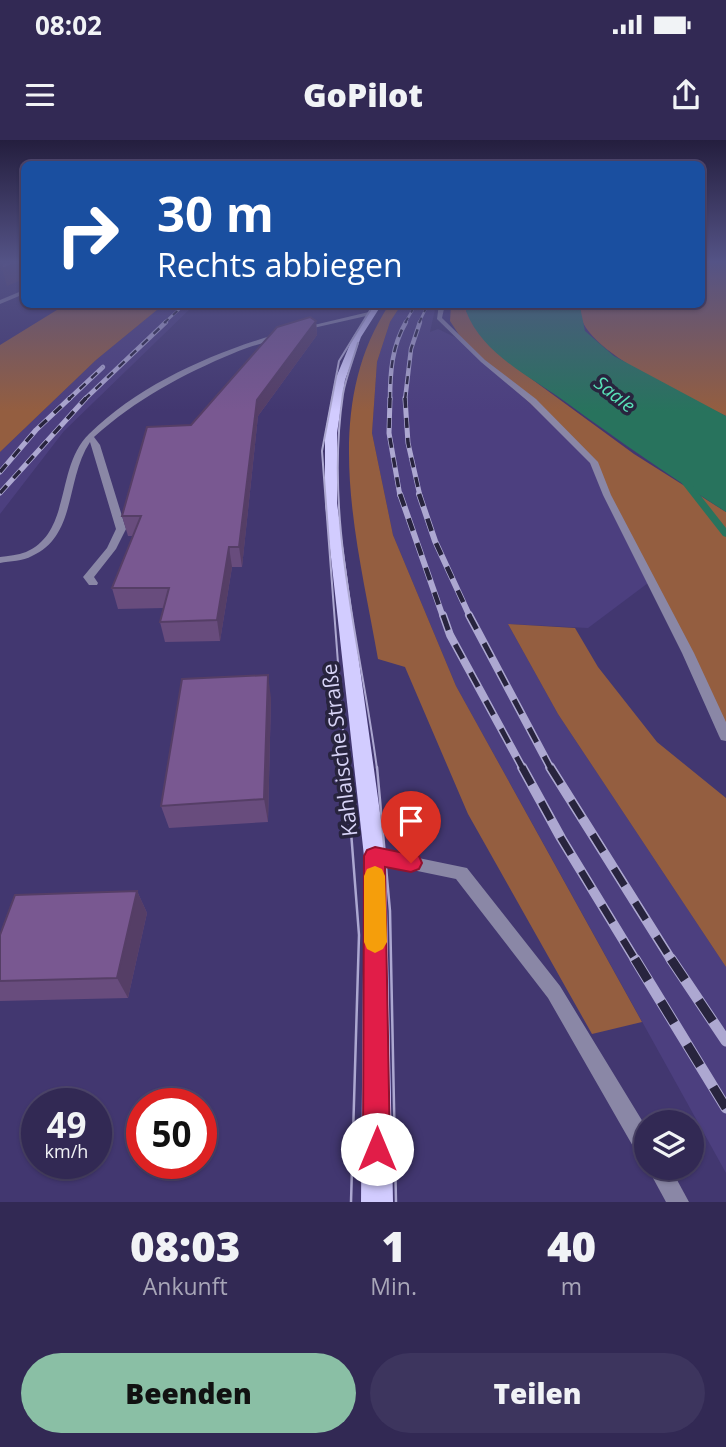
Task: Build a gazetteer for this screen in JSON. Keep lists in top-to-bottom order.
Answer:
{
  "streets": {
    "main road": ["Kahlaische Straße"]
  },
  "water": ["Saale"],
  "page": {
    "status": "08:02",
    "header": "GoPilot",
    "turn": ["30 m", "Rechts abbiegen"],
    "speed": "49 km/h",
    "limit": "50",
    "eta": [
      "08:03",
      "Ankunft",
      "1",
      "Min.",
      "40",
      "m"
    ],
    "buttons": ["Beenden", "Teilen"]
  }
}
